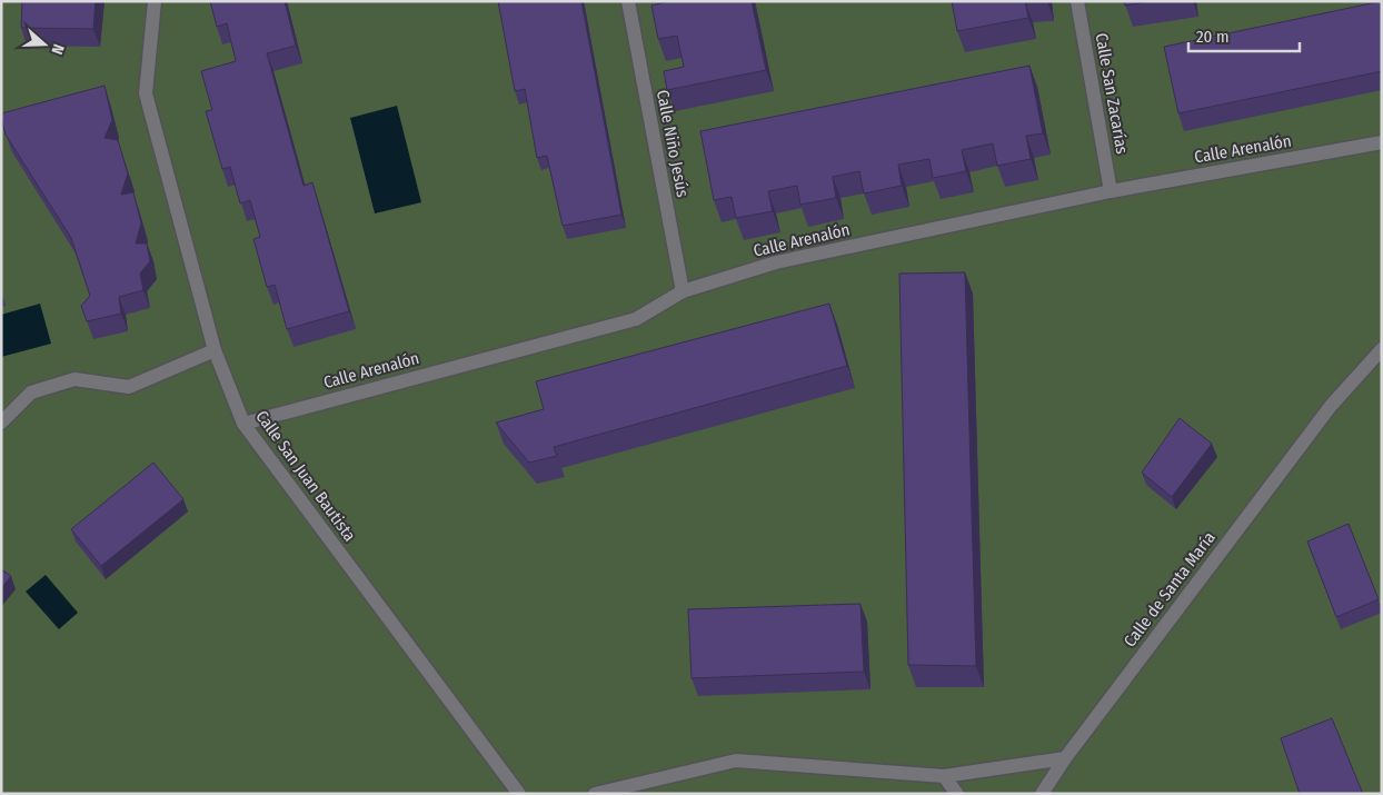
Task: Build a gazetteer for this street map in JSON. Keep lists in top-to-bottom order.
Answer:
{
  "streets": {
    "street": [
      "Calle San Zacarías",
      "Calle Niño Jesús",
      "Calle Arenalón",
      "Calle San Juan Bautista",
      "Calle de Santa María"
    ]
  },
  "crossings": [
    ["Calle San Zacarías", "Calle Arenalón"],
    ["Calle Niño Jesús", "Calle Arenalón"],
    ["Calle Arenalón", "Calle San Juan Bautista"]
  ],
  "scale_bar": "20 m",
  "north": "right"
}
